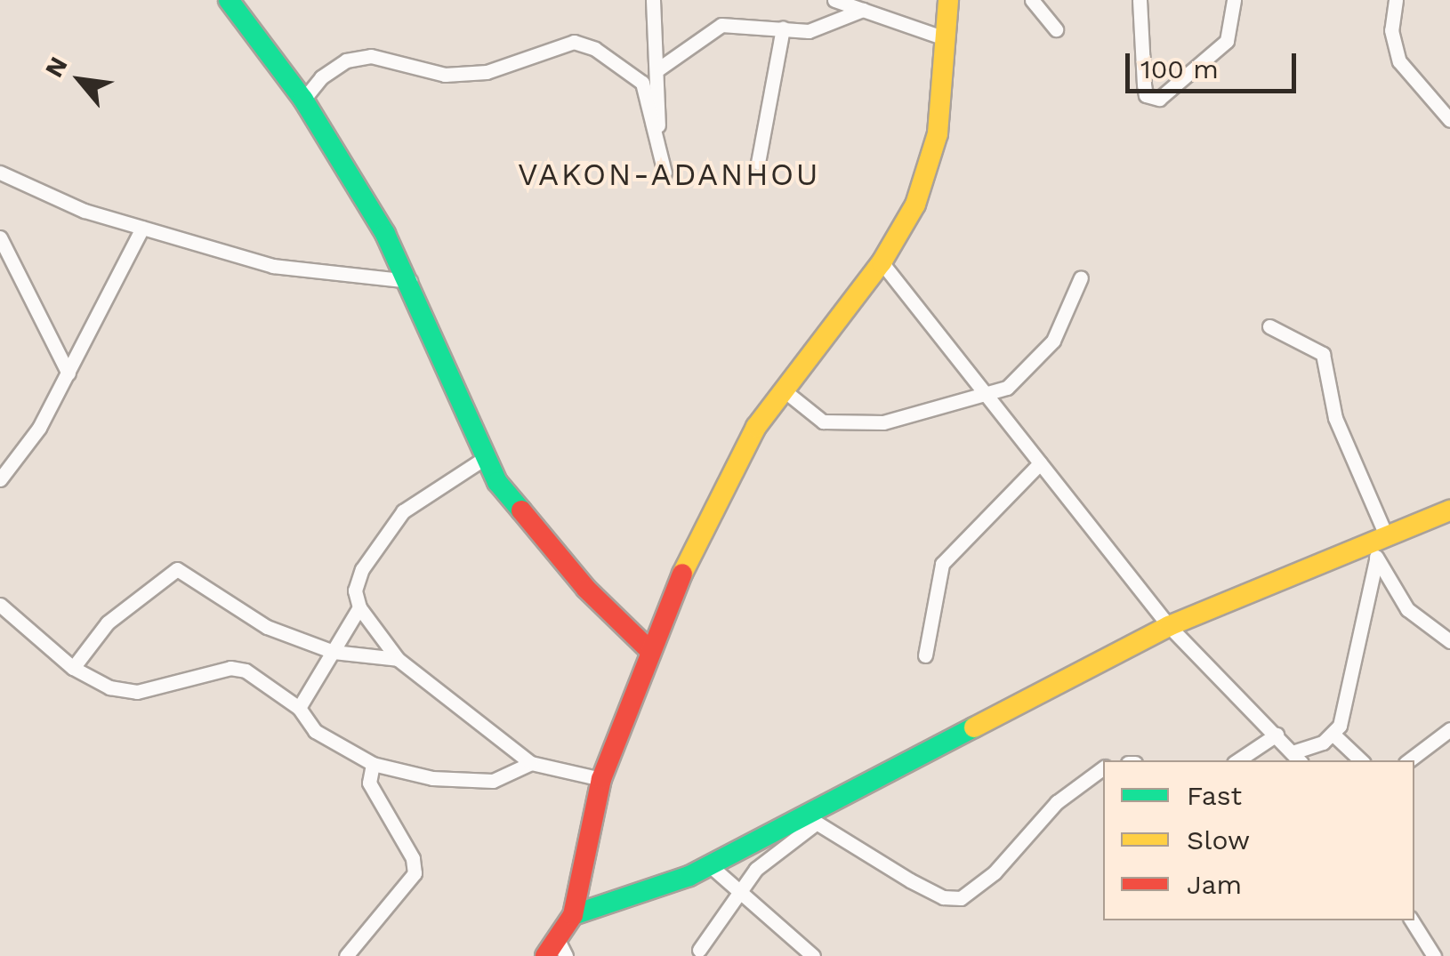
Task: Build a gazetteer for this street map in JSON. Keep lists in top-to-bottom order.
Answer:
{
  "districts": ["VAKON-ADANHOU"],
  "legend": ["Fast", "Slow", "Jam"],
  "scale_bar": "100 m",
  "north": "top left"
}
